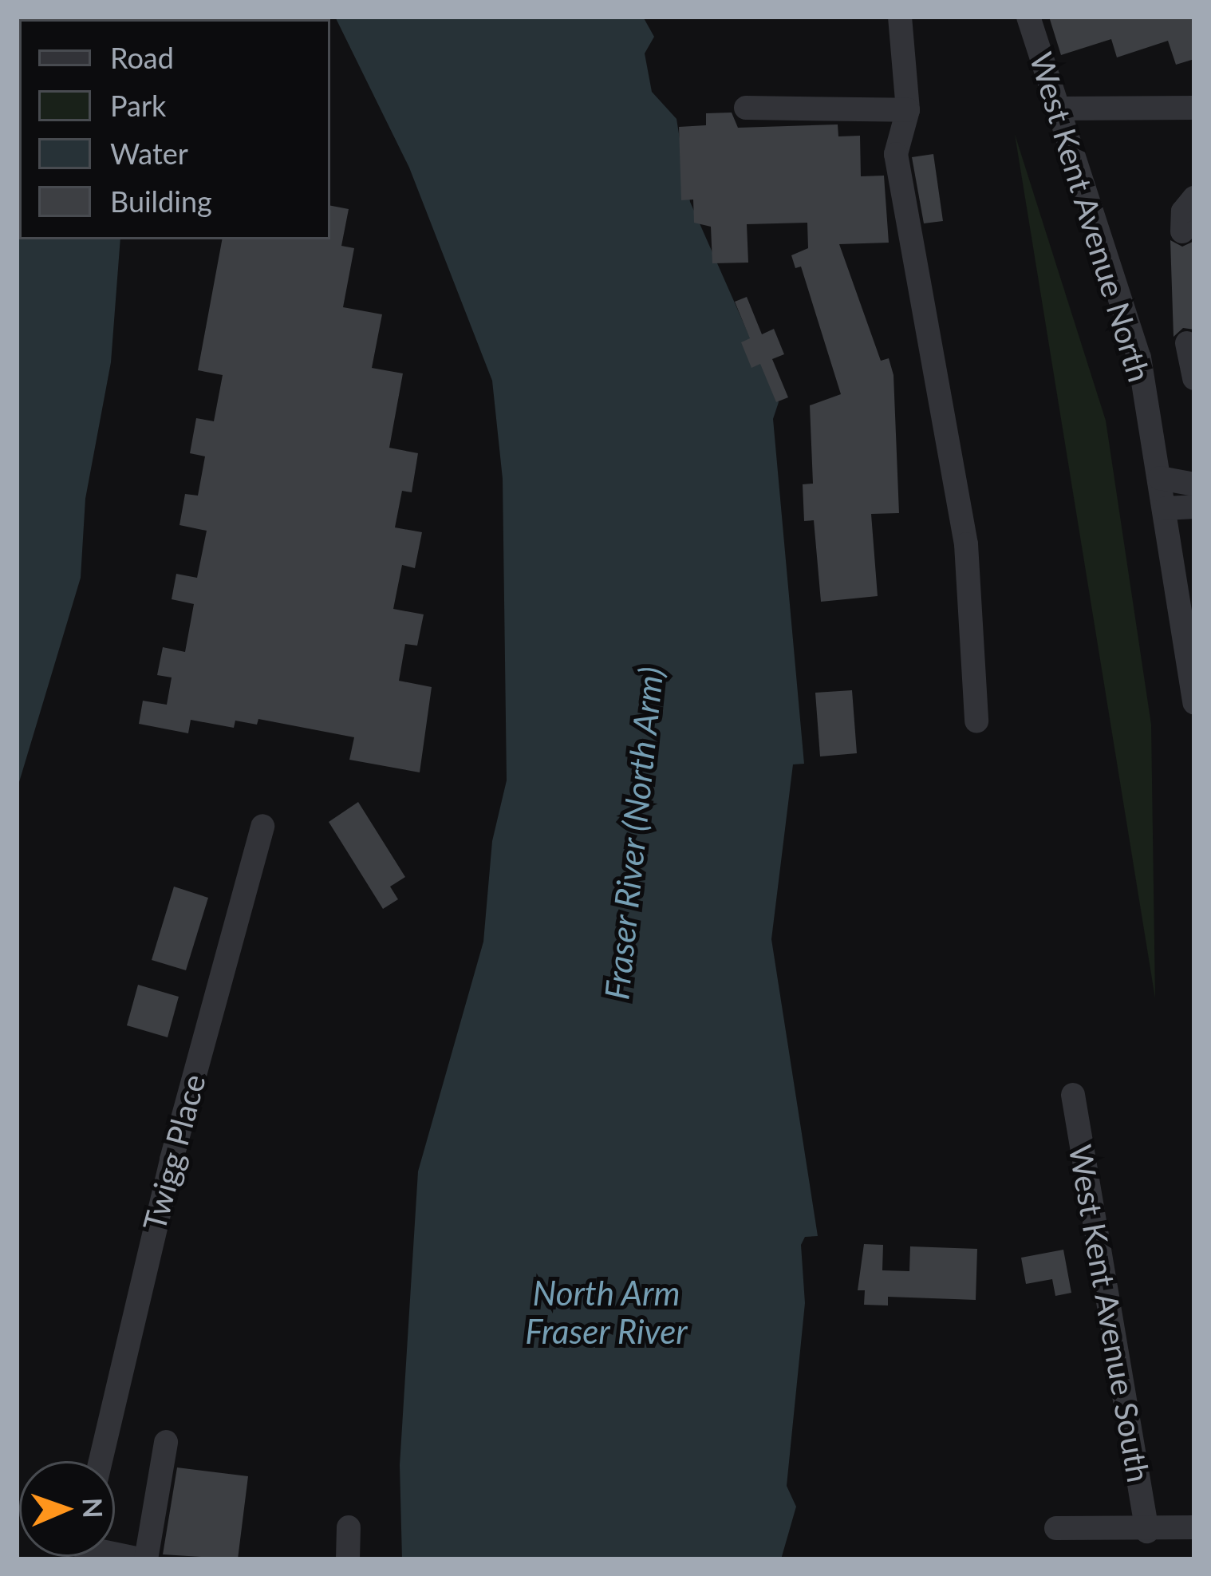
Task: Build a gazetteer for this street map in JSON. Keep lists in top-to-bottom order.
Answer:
{
  "streets": {
    "street": ["West Kent Avenue North", "Twigg Place", "West Kent Avenue South"]
  },
  "water": ["Fraser River (North Arm)", "North Arm Fraser River"],
  "legend": [
    "Road",
    "Park",
    "Water",
    "Building"
  ],
  "north": "right"
}
